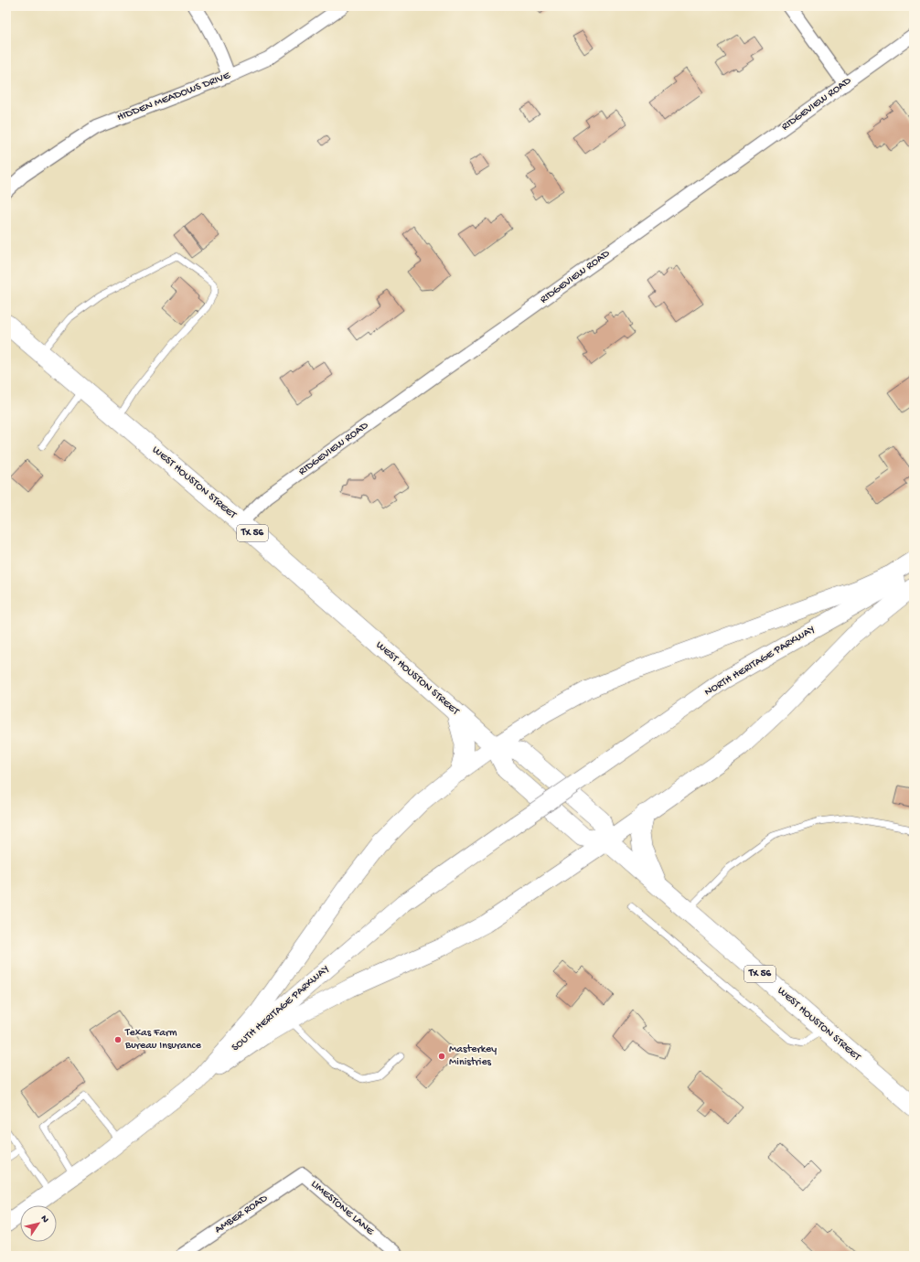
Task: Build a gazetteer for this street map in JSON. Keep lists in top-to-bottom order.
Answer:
{
  "streets": {
    "main road": [
      "WEST HOUSTON STREET",
      "TX 56",
      "NORTH HERITAGE PARKWAY",
      "SOUTH HERITAGE PARKWAY"
    ],
    "street": [
      "HIDDEN MEADOWS DRIVE",
      "RIDGEVIEW ROAD",
      "LIMESTONE LANE",
      "AMBER ROAD"
    ]
  },
  "crossings": [
    ["RIDGEVIEW ROAD", "WEST HOUSTON STREET"],
    ["NORTH HERITAGE PARKWAY", "SOUTH HERITAGE PARKWAY"],
    ["LIMESTONE LANE", "AMBER ROAD"]
  ],
  "places": ["Texas Farm Bureau Insurance", "Masterkey Ministries"],
  "north": "top right"
}
